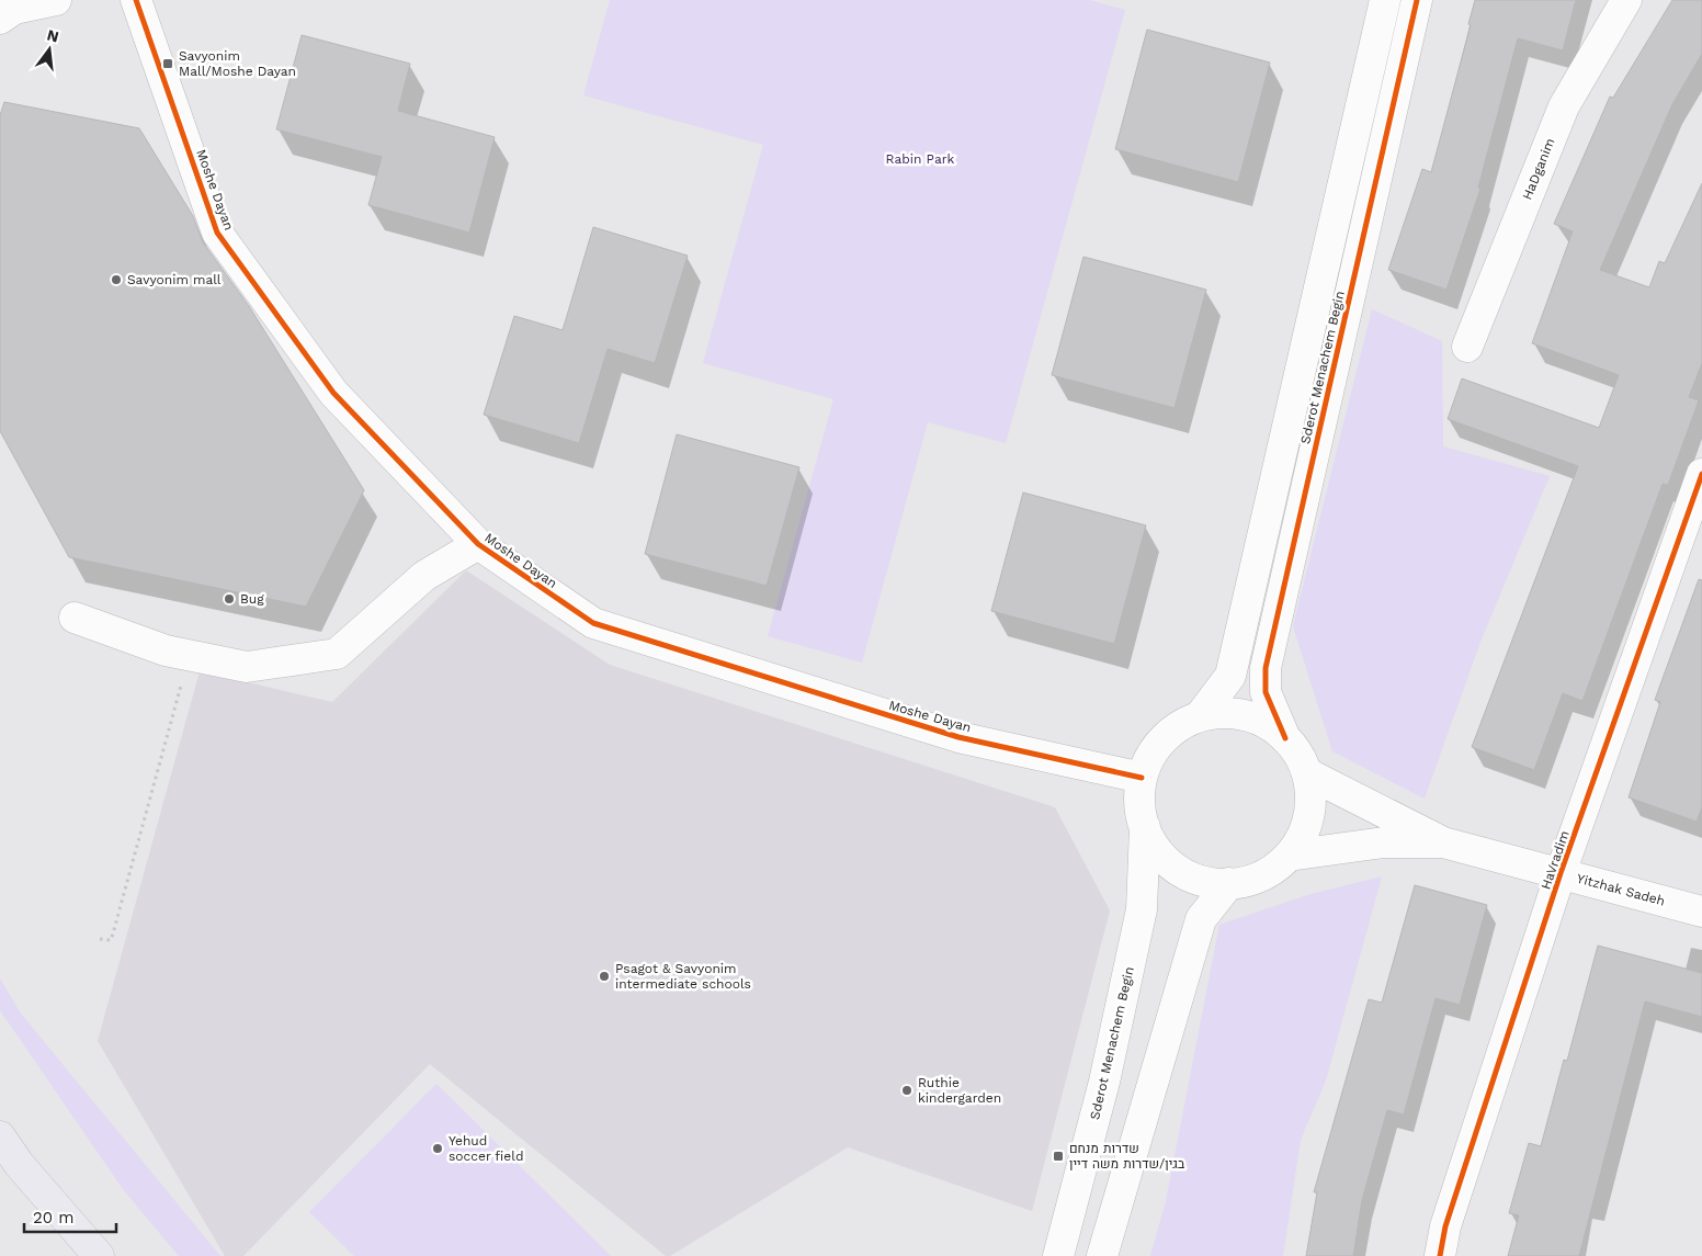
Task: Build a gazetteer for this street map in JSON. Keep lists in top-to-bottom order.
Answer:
{
  "streets": {
    "street": [
      "HaDganim",
      "Moshe Dayan",
      "Sderot Menachem Begin",
      "HaVradim",
      "Yitzhak Sadeh"
    ]
  },
  "crossings": [
    ["Moshe Dayan", "Sderot Menachem Begin"],
    ["Moshe Dayan", "Yitzhak Sadeh"],
    ["Sderot Menachem Begin", "Yitzhak Sadeh"],
    ["HaVradim", "Yitzhak Sadeh"]
  ],
  "parks": ["Rabin Park"],
  "places": {
    "transit": ["Savyonim Mall/Moshe Dayan", "שדרות מנחם בגין/שדרות משה דיין"],
    "other": [
      "Savyonim mall",
      "Bug",
      "Psagot & Savyonim intermediate schools",
      "Ruthie kindergarden",
      "Yehud soccer field"
    ]
  },
  "scale_bar": "20 m",
  "north": "top"
}
